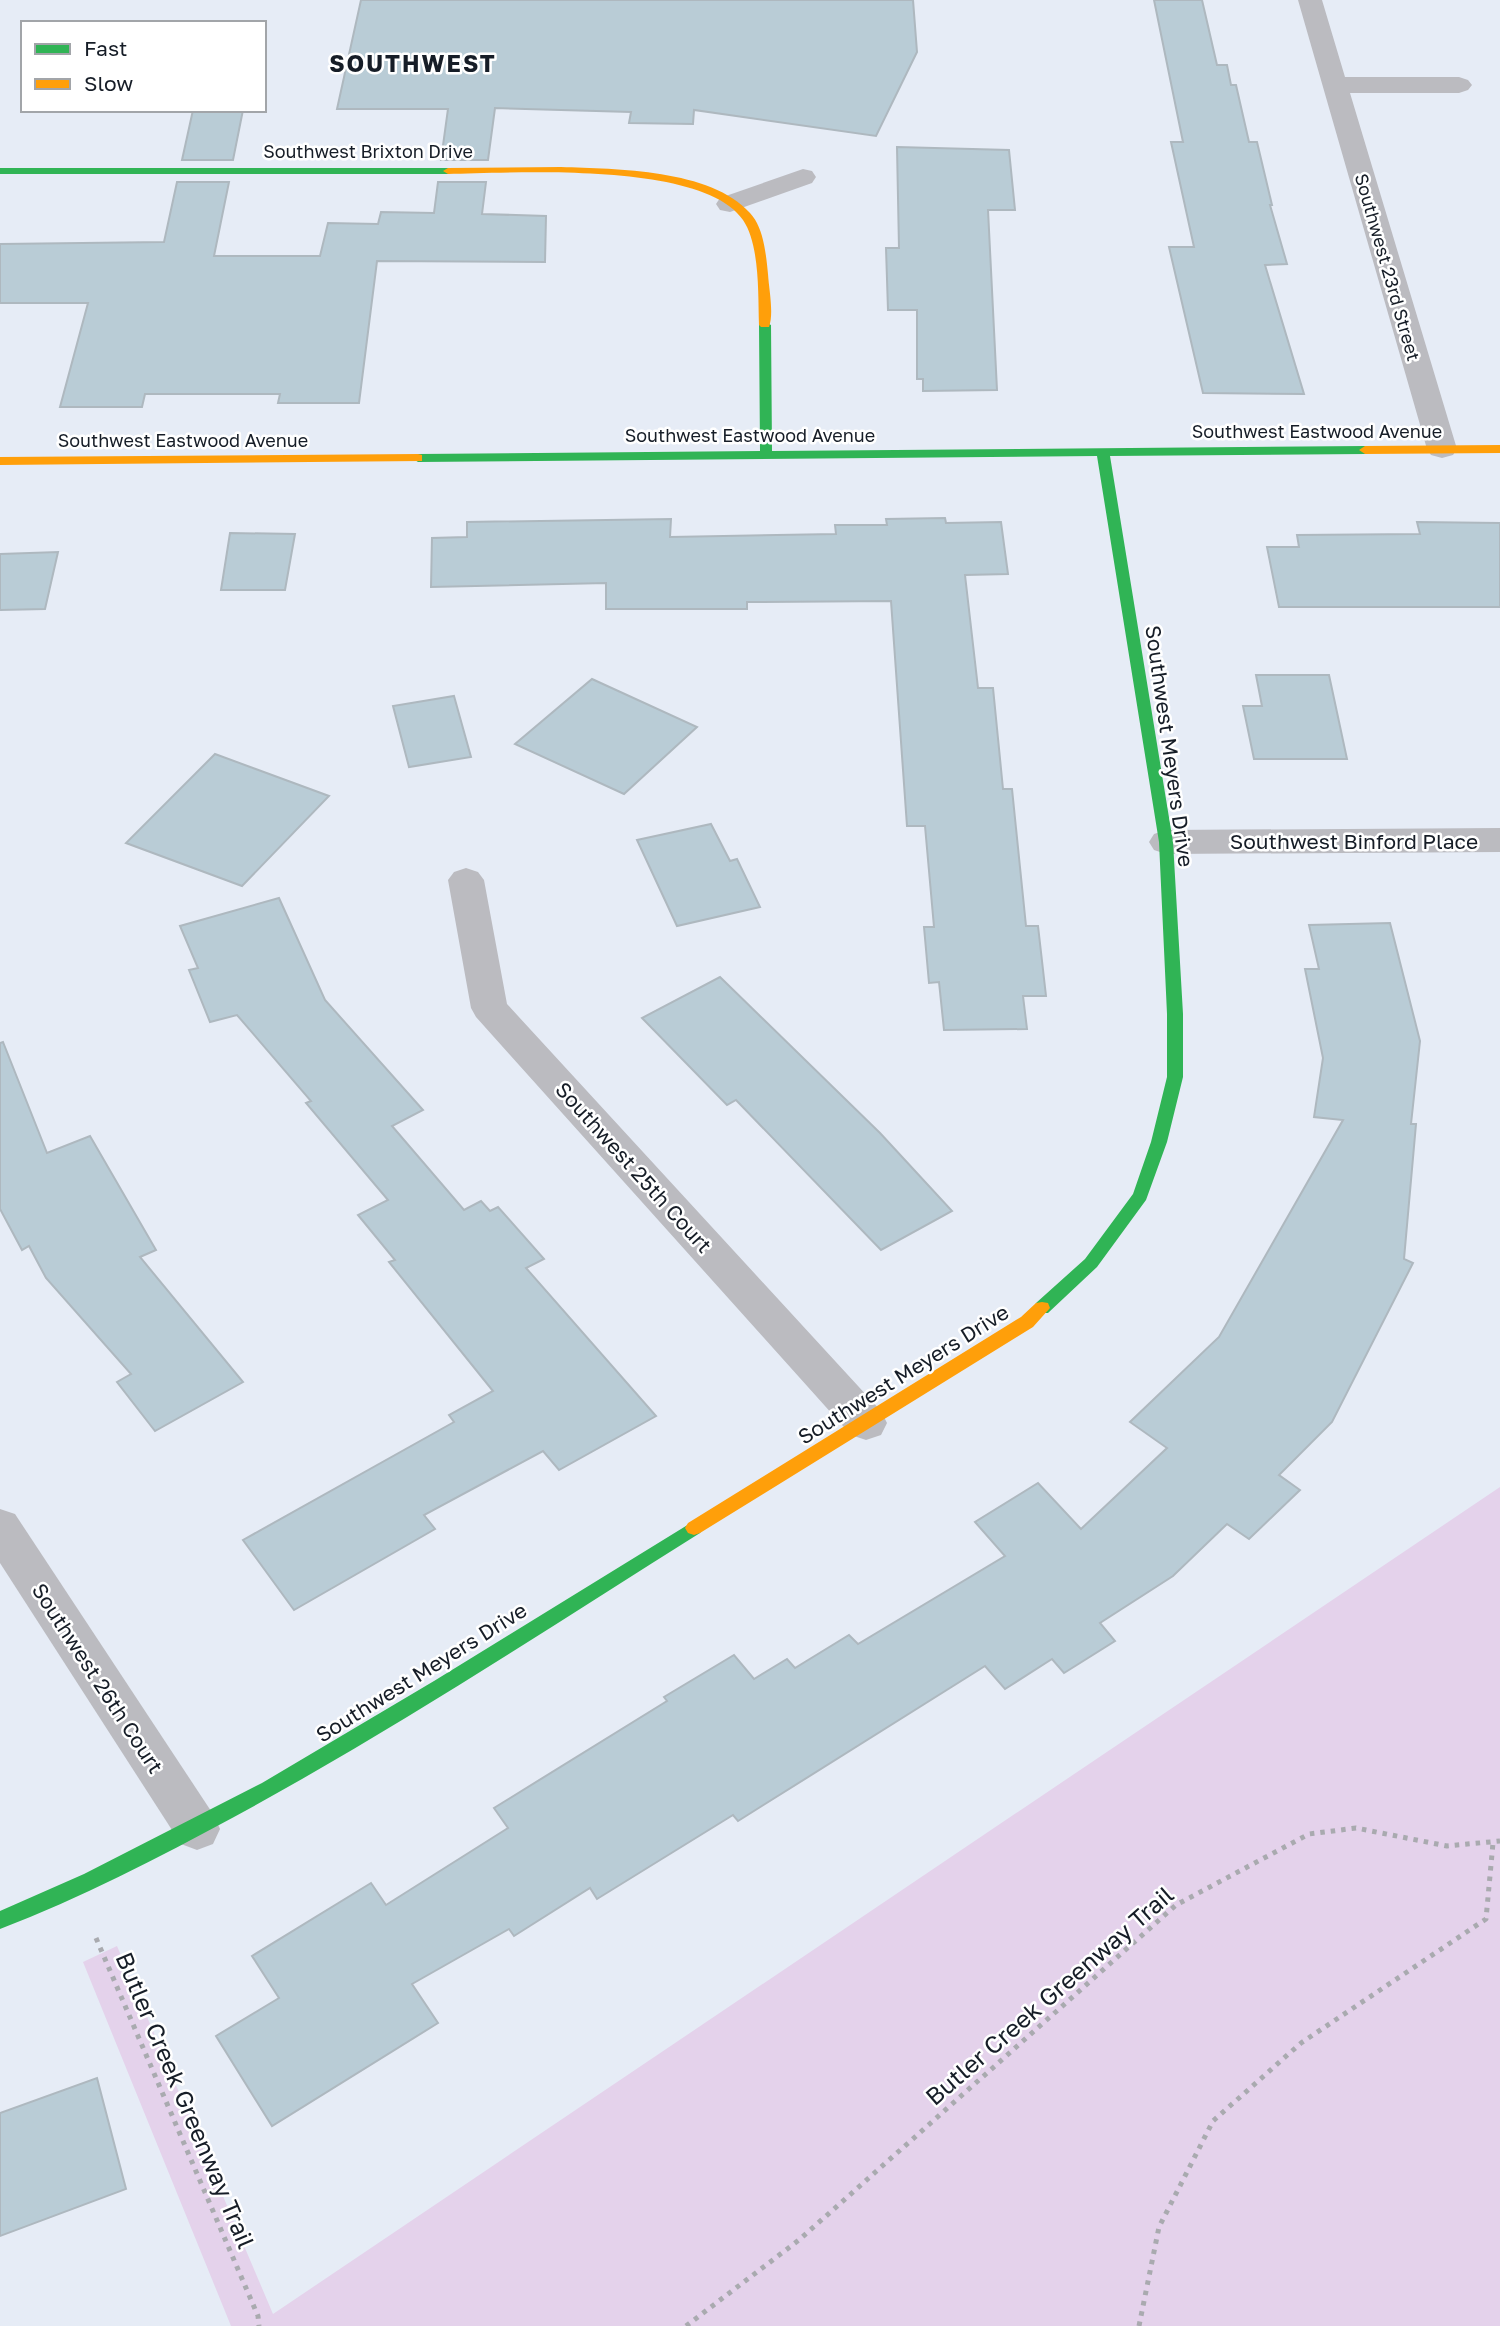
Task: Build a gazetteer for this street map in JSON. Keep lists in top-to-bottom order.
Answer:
{
  "streets": {
    "street": [
      "Southwest Brixton Drive",
      "Southwest 23rd Street",
      "Southwest Eastwood Avenue",
      "Southwest Meyers Drive",
      "Southwest Binford Place",
      "Southwest 25th Court",
      "Southwest 26th Court"
    ],
    "path": ["Butler Creek Greenway Trail"]
  },
  "crossings": [
    ["Southwest 23rd Street", "Southwest Eastwood Avenue"],
    ["Southwest Eastwood Avenue", "Southwest Meyers Drive"],
    ["Southwest Meyers Drive", "Southwest Binford Place"],
    ["Southwest Meyers Drive", "Southwest 25th Court"],
    ["Southwest Meyers Drive", "Southwest 26th Court"],
    ["Southwest Meyers Drive", "Butler Creek Greenway Trail"]
  ],
  "districts": ["SOUTHWEST"],
  "legend": ["Fast", "Slow"]
}
